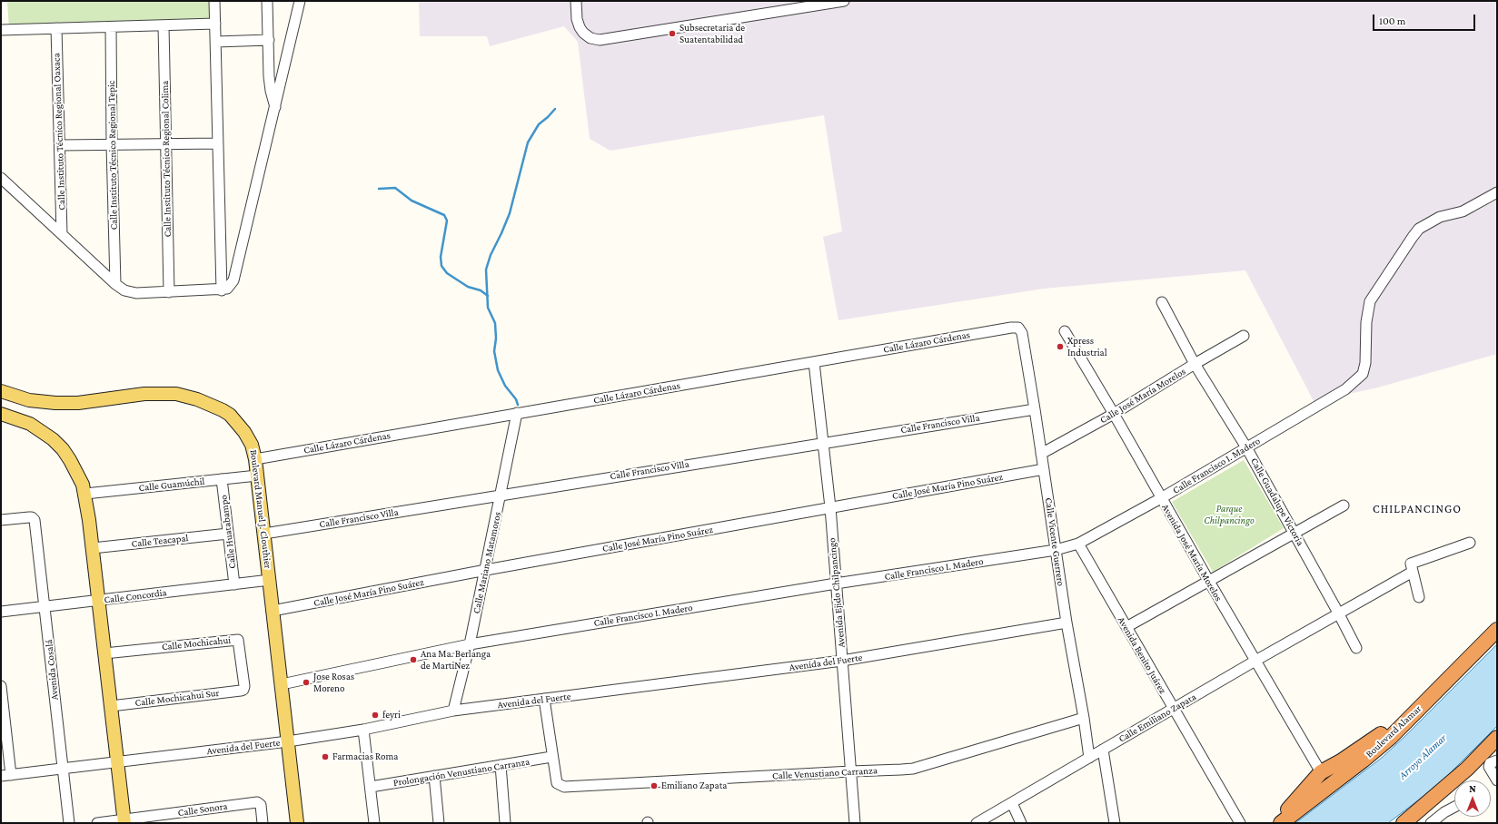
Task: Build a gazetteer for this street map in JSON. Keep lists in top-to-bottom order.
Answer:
{
  "streets": {
    "highway": ["Boulevard Alamar"],
    "main road": ["Boulevard Manuel J. Clouthier"],
    "street": [
      "Calle Instituto Técnico Regional Oaxaca",
      "Calle Instituto Técnico Regional Tepic",
      "Calle Instituto Técnico Regional Colima",
      "Calle Lázaro Cárdenas",
      "Calle José María Morelos",
      "Calle Francisco Villa",
      "Calle Francisco I. Madero",
      "Calle Guamúchil",
      "Calle José María Pino Suárez",
      "Calle Guadalupe Victoria",
      "Calle Huatabampo",
      "Calle Teacapal",
      "Calle Vicente Guerrero",
      "Avenida José María Morelos",
      "Calle Mariano Matamoros",
      "Avenida Ejido Chilpancingo",
      "Calle Concordia",
      "Calle Mochicahui",
      "Avenida Benito Juárez",
      "Avenida del Fuerte",
      "Avenida Cosalá",
      "Calle Mochicahui Sur",
      "Calle Emiliano Zapata",
      "Prolongación Venustiano Carranza",
      "Calle Venustiano Carranza",
      "Calle Sonora"
    ]
  },
  "crossings": [
    ["Calle Lázaro Cárdenas", "Boulevard Manuel J. Clouthier"],
    ["Calle Lázaro Cárdenas", "Calle Vicente Guerrero"],
    ["Calle Lázaro Cárdenas", "Calle Mariano Matamoros"],
    ["Calle Lázaro Cárdenas", "Avenida Ejido Chilpancingo"],
    ["Calle José María Morelos", "Calle Guadalupe Victoria"],
    ["Calle José María Morelos", "Calle Vicente Guerrero"],
    ["Calle José María Morelos", "Avenida José María Morelos"],
    ["Calle Francisco Villa", "Boulevard Manuel J. Clouthier"],
    ["Calle Francisco Villa", "Calle Vicente Guerrero"],
    ["Calle Francisco Villa", "Calle Mariano Matamoros"],
    ["Calle Francisco Villa", "Avenida Ejido Chilpancingo"],
    ["Calle Francisco I. Madero", "Calle Guadalupe Victoria"],
    ["Calle Francisco I. Madero", "Boulevard Manuel J. Clouthier"],
    ["Calle Francisco I. Madero", "Calle Vicente Guerrero"],
    ["Calle Francisco I. Madero", "Avenida José María Morelos"],
    ["Calle Francisco I. Madero", "Calle Mariano Matamoros"],
    ["Calle Francisco I. Madero", "Avenida Ejido Chilpancingo"],
    ["Calle Francisco I. Madero", "Avenida Benito Juárez"],
    ["Calle Guamúchil", "Boulevard Manuel J. Clouthier"],
    ["Calle Guamúchil", "Calle Huatabampo"],
    ["Calle José María Pino Suárez", "Boulevard Manuel J. Clouthier"],
    ["Calle José María Pino Suárez", "Calle Vicente Guerrero"],
    ["Calle José María Pino Suárez", "Calle Mariano Matamoros"],
    ["Calle José María Pino Suárez", "Avenida Ejido Chilpancingo"],
    ["Calle Guadalupe Victoria", "Calle Emiliano Zapata"],
    ["Boulevard Manuel J. Clouthier", "Calle Concordia"],
    ["Boulevard Manuel J. Clouthier", "Avenida del Fuerte"],
    ["Calle Huatabampo", "Calle Teacapal"],
    ["Calle Huatabampo", "Calle Concordia"],
    ["Calle Vicente Guerrero", "Avenida del Fuerte"],
    ["Calle Vicente Guerrero", "Calle Emiliano Zapata"],
    ["Calle Vicente Guerrero", "Calle Venustiano Carranza"],
    ["Avenida José María Morelos", "Calle Emiliano Zapata"],
    ["Calle Mariano Matamoros", "Avenida del Fuerte"],
    ["Avenida Ejido Chilpancingo", "Avenida del Fuerte"],
    ["Avenida Ejido Chilpancingo", "Calle Venustiano Carranza"],
    ["Calle Concordia", "Avenida Cosalá"],
    ["Calle Mochicahui", "Calle Mochicahui Sur"],
    ["Avenida Benito Juárez", "Calle Emiliano Zapata"],
    ["Avenida del Fuerte", "Avenida Cosalá"],
    ["Prolongación Venustiano Carranza", "Calle Venustiano Carranza"]
  ],
  "districts": ["CHILPANCINGO"],
  "water": ["Arroyo Alamar"],
  "parks": ["Parque Chilpancingo"],
  "places": [
    "Subsecretaria de Suatentabilidad",
    "Xpress Industrial",
    "Ana Ma. Berlanga de MartiNez",
    "Jose Rosas Moreno",
    "feyri",
    "Farmacias Roma",
    "Emiliano Zapata"
  ],
  "scale_bar": "100 m",
  "north": "top"
}
